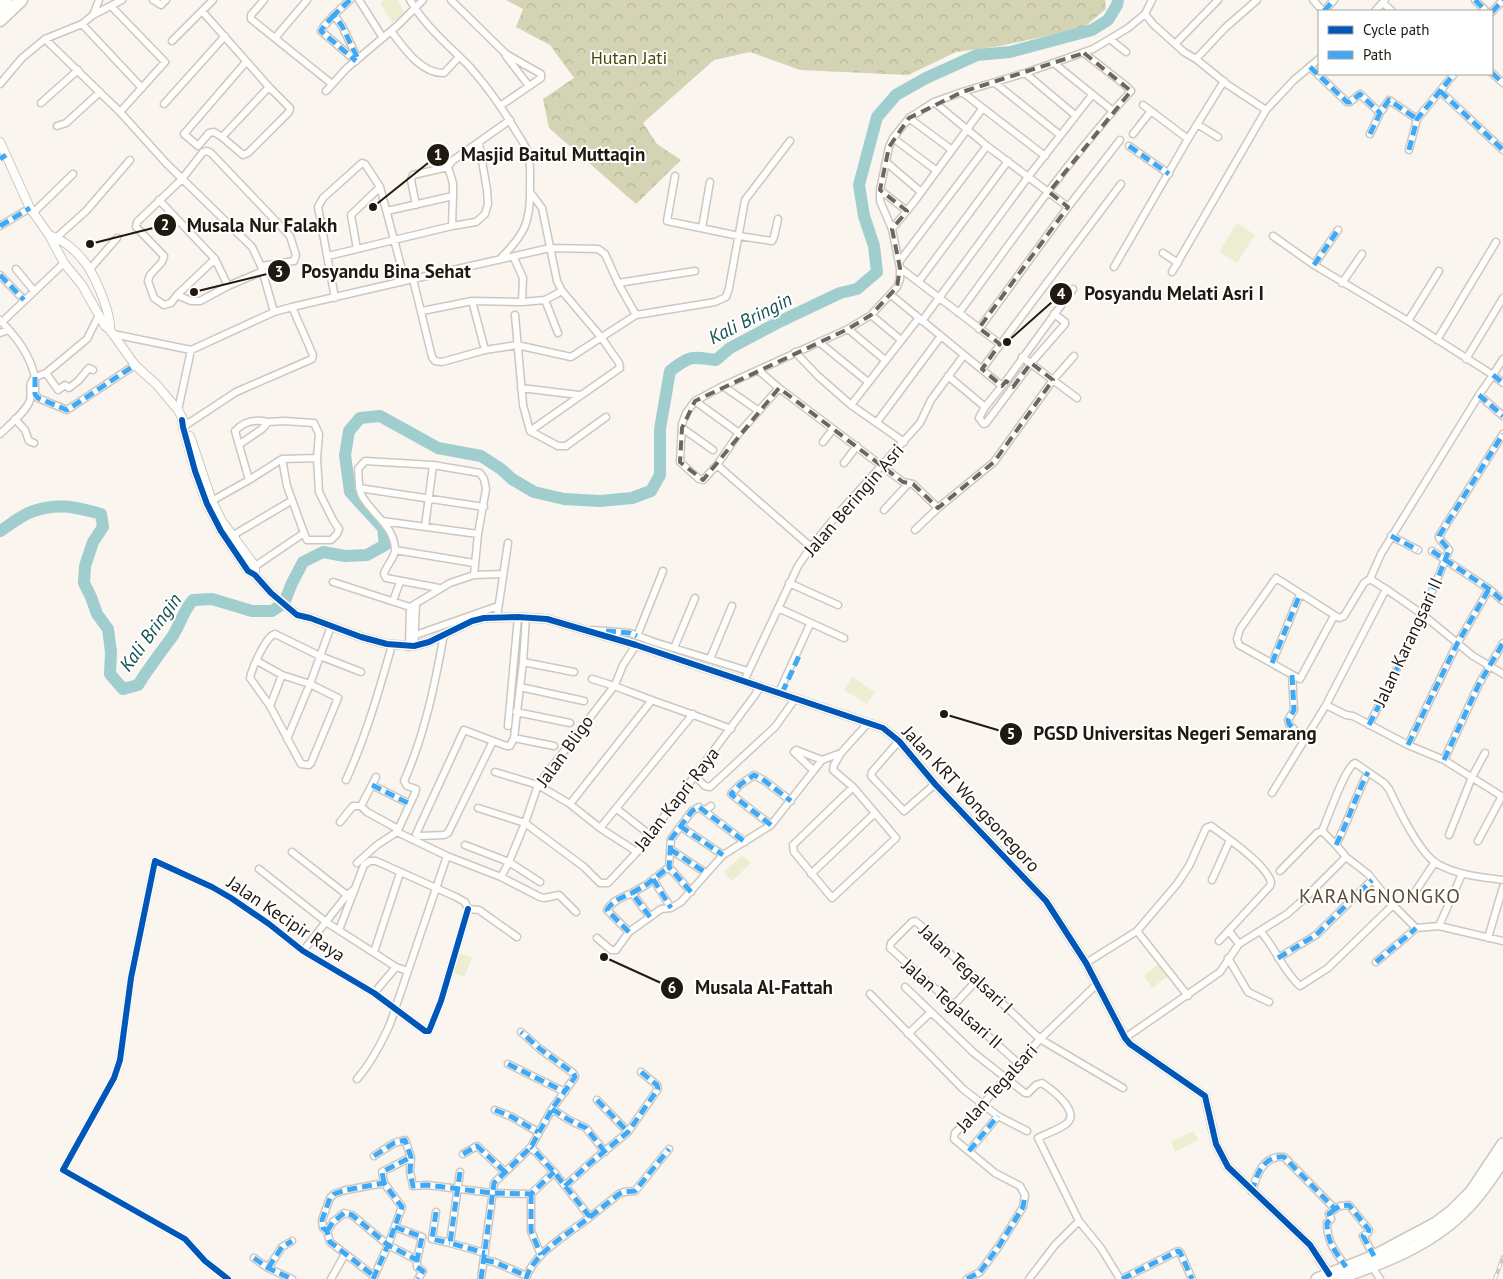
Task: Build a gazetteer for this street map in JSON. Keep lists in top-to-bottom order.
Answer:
{
  "streets": {
    "street": [
      "Jalan Beringin Asri",
      "Jalan Karangsari II",
      "Jalan Bligo",
      "Jalan Kapri Raya",
      "Jalan KRT Wongsonegoro",
      "Jalan Kecipir Raya",
      "Jalan Tegalsari I",
      "Jalan Tegalsari II",
      "Jalan Tegalsari"
    ]
  },
  "crossings": [
    ["Jalan Beringin Asri", "Jalan KRT Wongsonegoro"],
    ["Jalan Bligo", "Jalan Kapri Raya"],
    ["Jalan Bligo", "Jalan KRT Wongsonegoro"],
    ["Jalan Kapri Raya", "Jalan KRT Wongsonegoro"],
    ["Jalan KRT Wongsonegoro", "Jalan Tegalsari"],
    ["Jalan Tegalsari I", "Jalan Tegalsari II"],
    ["Jalan Tegalsari I", "Jalan Tegalsari"],
    ["Jalan Tegalsari II", "Jalan Tegalsari"]
  ],
  "districts": ["KARANGNONGKO"],
  "water": ["Kali Bringin"],
  "parks": ["Hutan Jati"],
  "places": [
    "Masjid Baitul Muttaqin",
    "Musala Nur Falakh",
    "Posyandu Bina Sehat",
    "Posyandu Melati Asri I",
    "PGSD Universitas Negeri Semarang",
    "Musala Al-Fattah"
  ],
  "legend": ["Cycle path", "Path"]
}
